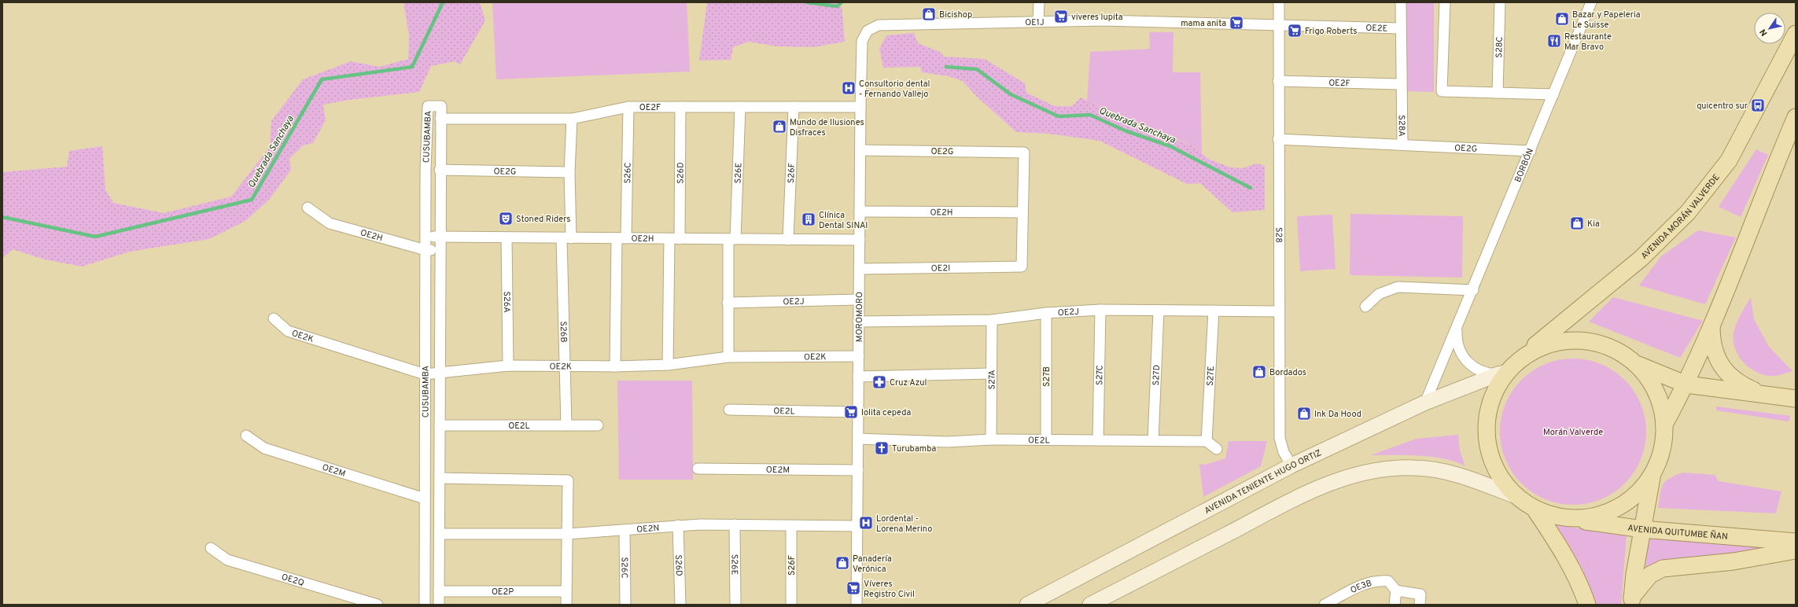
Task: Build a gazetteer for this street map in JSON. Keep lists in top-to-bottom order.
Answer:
{
  "streets": {
    "main road": ["AVENIDA MORÁN VALVERDE", "AVENIDA TENIENTE HUGO ORTIZ", "AVENIDA QUITUMBE ÑAN"],
    "street": [
      "OE1J",
      "OE2E",
      "S28C",
      "OE2F",
      "S28A",
      "CUSUBAMBA",
      "OE2G",
      "BORBÓN",
      "S26C",
      "S26D",
      "S26E",
      "S26F",
      "OE2H",
      "S28",
      "OE2I",
      "OE2J",
      "S26A",
      "MOROMORO",
      "S26B",
      "OE2K",
      "S27C",
      "S27D",
      "S27E",
      "S27B",
      "S27A",
      "OE2L",
      "OE2M",
      "OE2N",
      "OE2Q",
      "OE3B",
      "OE2P"
    ]
  },
  "crossings": [
    ["OE1J", "OE2E"],
    ["OE1J", "S28"],
    ["OE1J", "MOROMORO"],
    ["OE2E", "S28A"],
    ["OE2E", "S28"],
    ["OE2F", "S28A"],
    ["OE2F", "CUSUBAMBA"],
    ["OE2F", "S26C"],
    ["OE2F", "S26D"],
    ["OE2F", "S26E"],
    ["OE2F", "S26F"],
    ["OE2F", "S28"],
    ["OE2F", "MOROMORO"],
    ["OE2F", "S26B"],
    ["S28A", "OE2G"],
    ["S28A", "S28"],
    ["CUSUBAMBA", "OE2G"],
    ["CUSUBAMBA", "OE2H"],
    ["CUSUBAMBA", "OE2K"],
    ["CUSUBAMBA", "OE2L"],
    ["CUSUBAMBA", "OE2M"],
    ["CUSUBAMBA", "OE2N"],
    ["CUSUBAMBA", "OE2P"],
    ["OE2G", "BORBÓN"],
    ["OE2G", "OE2H"],
    ["OE2G", "OE2I"],
    ["OE2G", "MOROMORO"],
    ["OE2G", "S26B"],
    ["BORBÓN", "AVENIDA TENIENTE HUGO ORTIZ"],
    ["S26C", "OE2H"],
    ["S26C", "OE2K"],
    ["S26C", "OE2N"],
    ["S26D", "OE2H"],
    ["S26D", "OE2K"],
    ["S26D", "OE2N"],
    ["S26E", "OE2H"],
    ["S26E", "OE2J"],
    ["S26E", "OE2K"],
    ["S26E", "OE2N"],
    ["S26F", "OE2H"],
    ["S26F", "OE2N"],
    ["OE2H", "OE2I"],
    ["OE2H", "S26A"],
    ["OE2H", "MOROMORO"],
    ["OE2H", "S26B"],
    ["S28", "OE2J"],
    ["S28", "AVENIDA TENIENTE HUGO ORTIZ"],
    ["OE2I", "MOROMORO"],
    ["OE2J", "MOROMORO"],
    ["OE2J", "S27C"],
    ["OE2J", "S27D"],
    ["OE2J", "S27E"],
    ["OE2J", "S27B"],
    ["OE2J", "S27A"],
    ["S26A", "OE2K"],
    ["MOROMORO", "OE2K"],
    ["MOROMORO", "OE2L"],
    ["MOROMORO", "OE2M"],
    ["MOROMORO", "OE2N"],
    ["S26B", "OE2K"],
    ["S26B", "OE2L"],
    ["S27C", "OE2L"],
    ["S27D", "OE2L"],
    ["S27E", "OE2L"],
    ["S27B", "OE2L"],
    ["S27A", "OE2L"]
  ],
  "water": ["Quebrada Sanchaya"],
  "parks": ["Morán Valverde"],
  "places": {
    "shop": [
      "Bicishop",
      "Bazar y Papeleria Le Suisse",
      "Mundo de Ilusiones Disfraces",
      "Kia",
      "Bordados",
      "Ink Da Hood",
      "Panadería Verónica"
    ],
    "supermarket": [
      "viveres lupita",
      "mama anita",
      "Frigo Roberts",
      "lolita cepeda",
      "Víveres Registro Civil"
    ],
    "restaurant": ["Restaurante Mar Bravo"],
    "hospital": ["Consultorio dental - Fernando Vallejo", "Lordental - Lorena Merino"],
    "bus stop": ["quicentro sur"],
    "theatre": ["Stoned Riders"],
    "building": ["Clínica Dental SINAI"],
    "pharmacy": ["Cruz Azul"],
    "church": ["Turubamba"]
  },
  "north": "bottom left"
}
